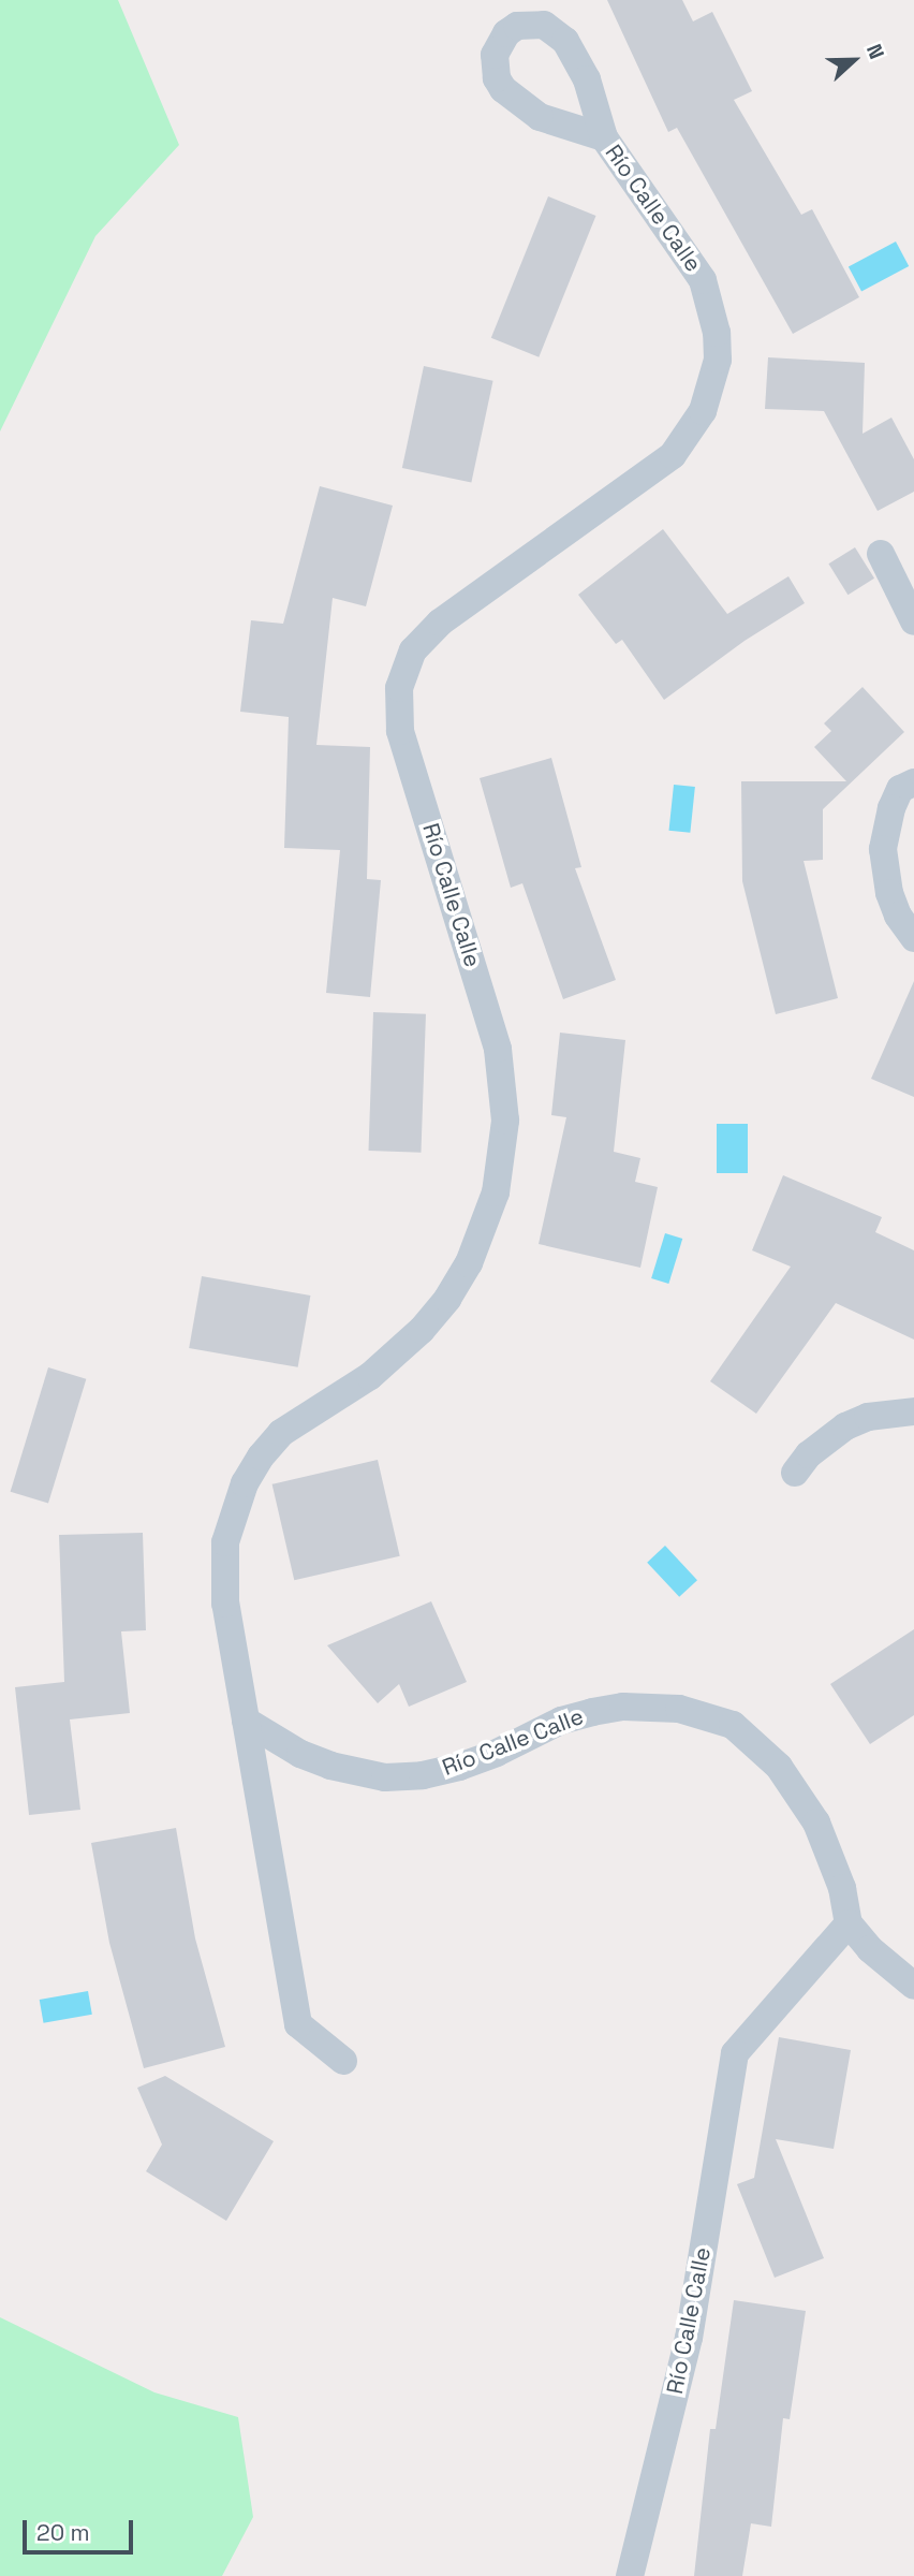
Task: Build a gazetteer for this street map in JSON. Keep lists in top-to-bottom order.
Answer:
{
  "streets": {
    "street": ["Río Calle Calle"]
  },
  "scale_bar": "20 m",
  "north": "right"
}
